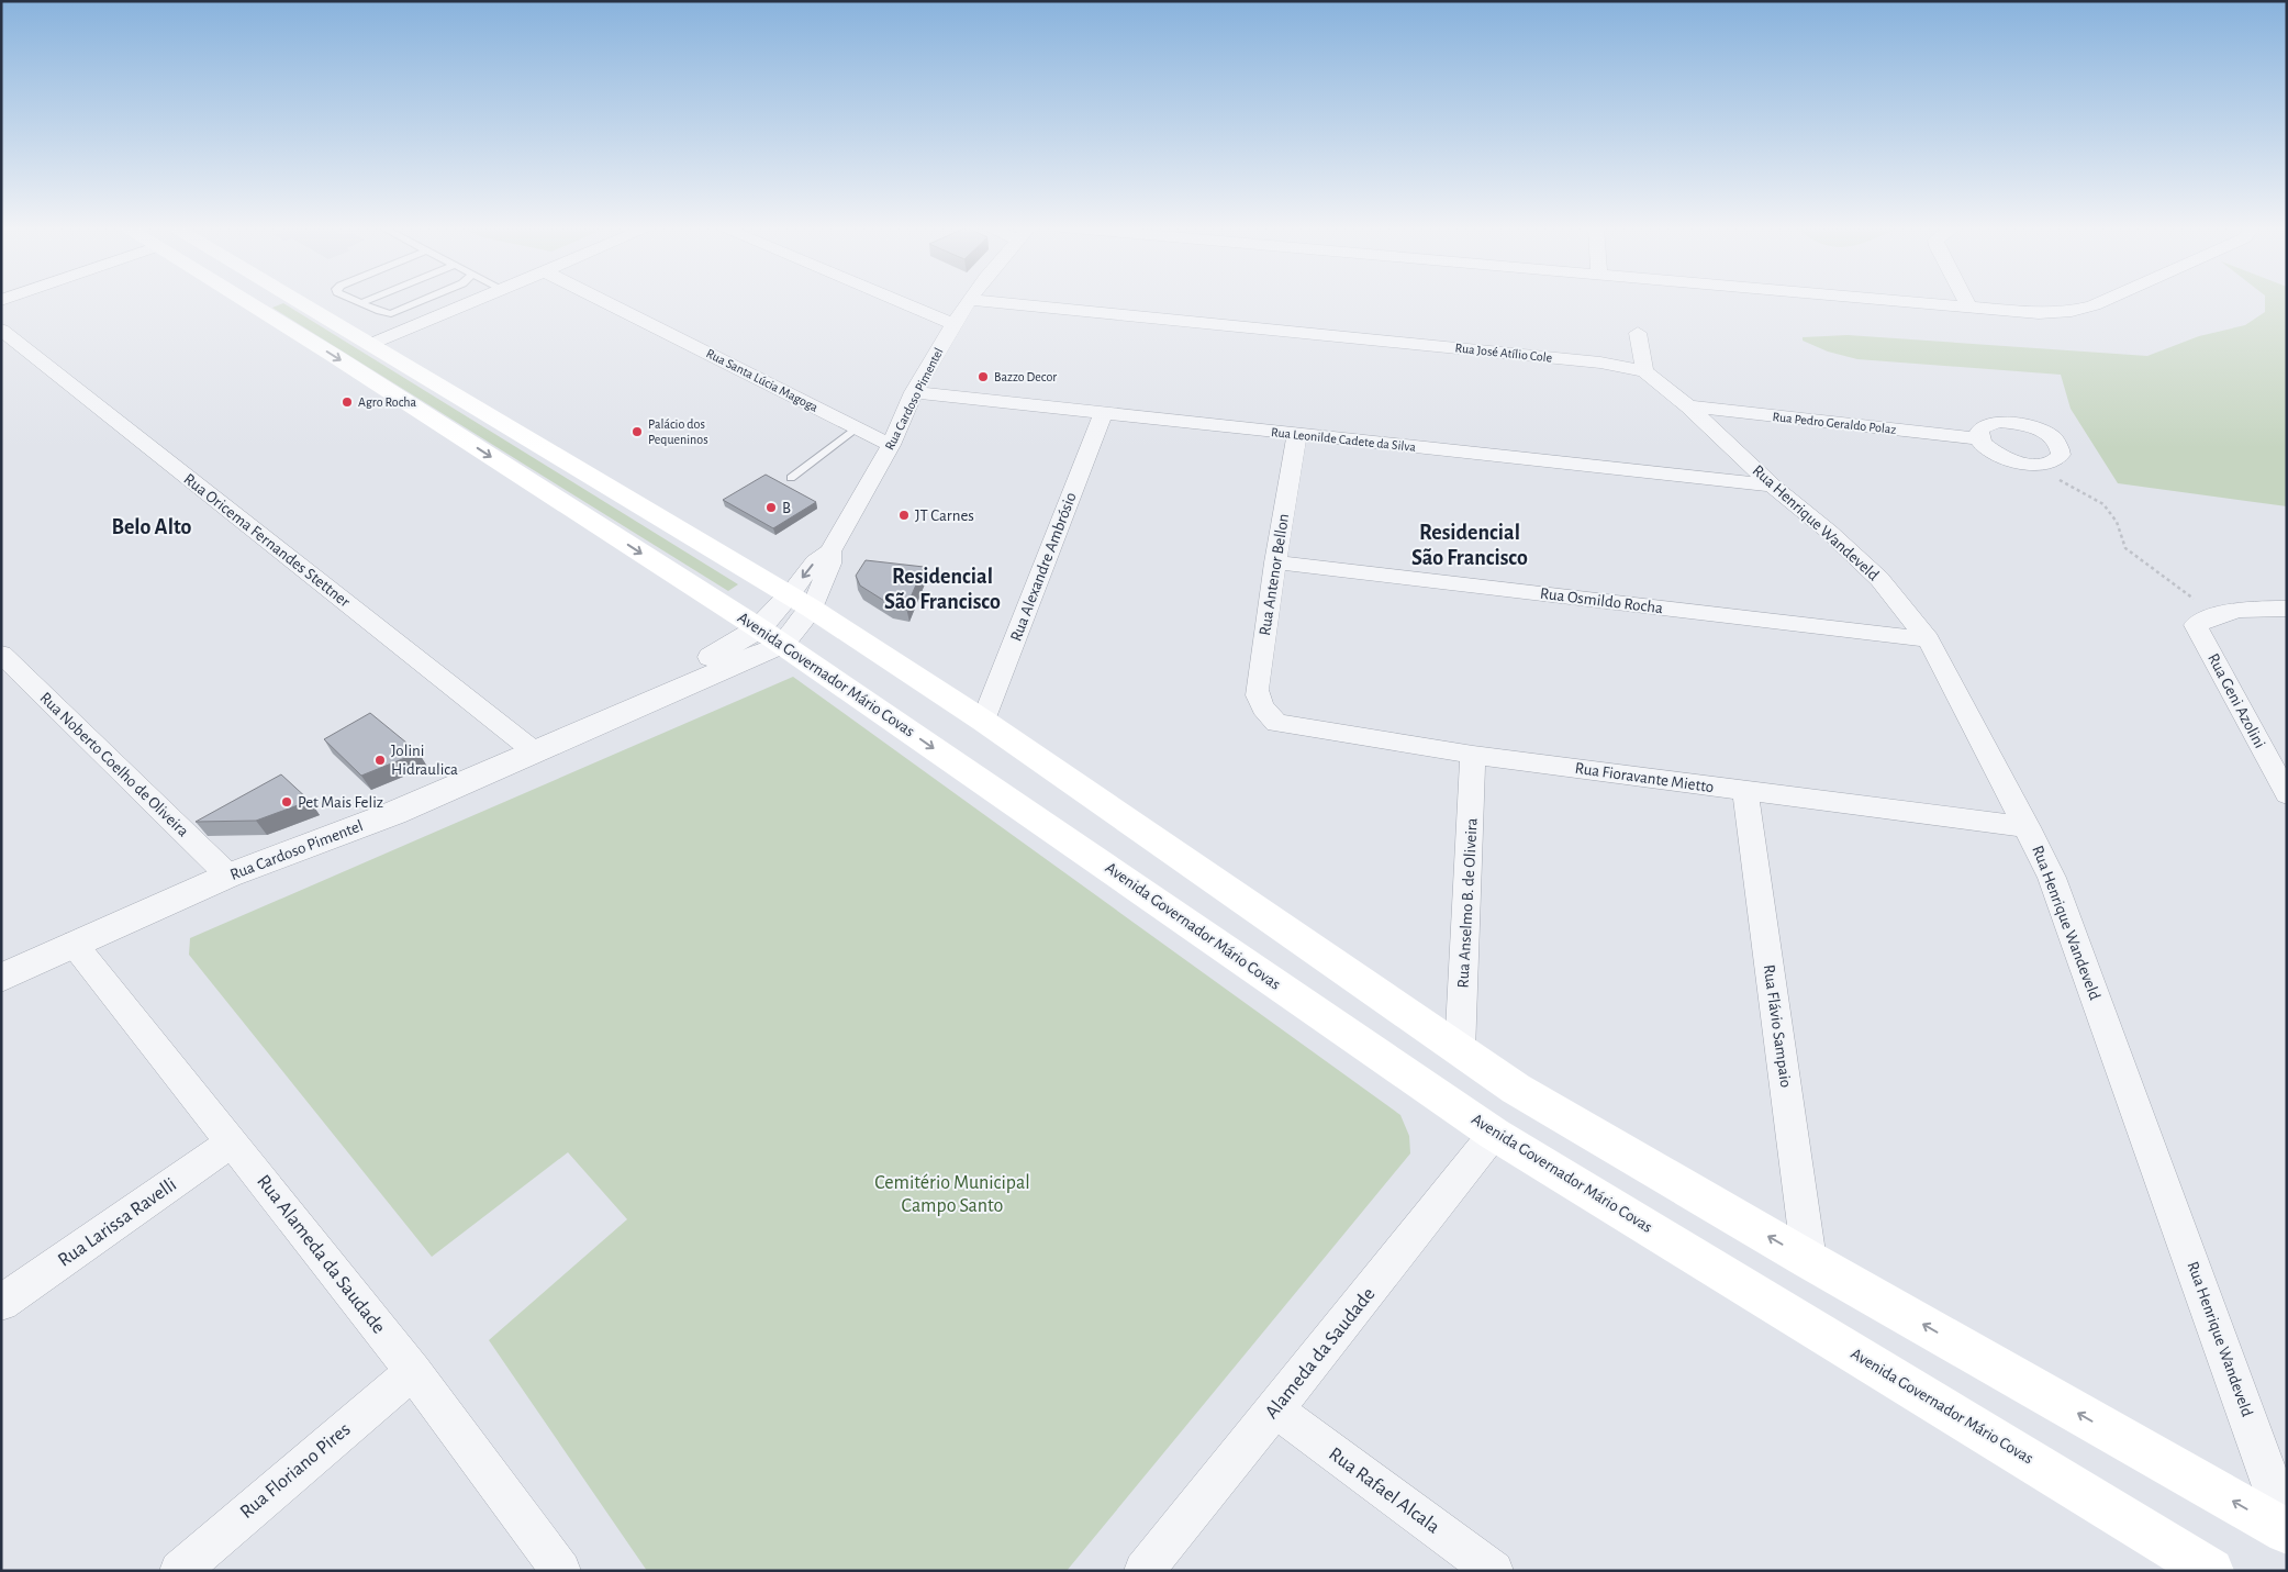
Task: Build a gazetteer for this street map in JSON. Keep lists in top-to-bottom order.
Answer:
{
  "streets": {
    "main road": ["Avenida Governador Mário Covas"],
    "street": [
      "Rua José Atílio Cole",
      "Rua Santa Lúcia Magoga",
      "Rua Cardoso Pimentel",
      "Rua Pedro Geraldo Polaz",
      "Rua Leonilde Cadete da Silva",
      "Rua Henrique Wandeveld",
      "Rua Oricema Fernandes Stettner",
      "Rua Alexandre Ambrósio",
      "Rua Antenor Bellon",
      "Rua Osmildo Rocha",
      "Rua Geni Azolini",
      "Rua Noberto Coelho de Oliveira",
      "Rua Fioravante Mietto",
      "Rua Anselmo B. de Oliveira",
      "Rua Flávio Sampaio",
      "Rua Larissa Ravelli",
      "Rua Alameda da Saudade",
      "Alameda da Saudade",
      "Rua Floriano Pires",
      "Rua Rafael Alcala"
    ]
  },
  "crossings": [
    ["Rua José Atílio Cole", "Rua Henrique Wandeveld"],
    ["Rua Santa Lúcia Magoga", "Rua Cardoso Pimentel"],
    ["Rua Cardoso Pimentel", "Rua Leonilde Cadete da Silva"],
    ["Rua Cardoso Pimentel", "Rua Oricema Fernandes Stettner"],
    ["Rua Cardoso Pimentel", "Avenida Governador Mário Covas"],
    ["Rua Cardoso Pimentel", "Rua Noberto Coelho de Oliveira"],
    ["Rua Cardoso Pimentel", "Rua Alameda da Saudade"],
    ["Rua Pedro Geraldo Polaz", "Rua Henrique Wandeveld"],
    ["Rua Leonilde Cadete da Silva", "Rua Henrique Wandeveld"],
    ["Rua Leonilde Cadete da Silva", "Rua Alexandre Ambrósio"],
    ["Rua Leonilde Cadete da Silva", "Rua Antenor Bellon"],
    ["Rua Henrique Wandeveld", "Rua Osmildo Rocha"],
    ["Rua Henrique Wandeveld", "Avenida Governador Mário Covas"],
    ["Rua Henrique Wandeveld", "Rua Fioravante Mietto"],
    ["Rua Alexandre Ambrósio", "Avenida Governador Mário Covas"],
    ["Rua Antenor Bellon", "Rua Osmildo Rocha"],
    ["Rua Antenor Bellon", "Rua Fioravante Mietto"],
    ["Avenida Governador Mário Covas", "Rua Anselmo B. de Oliveira"],
    ["Avenida Governador Mário Covas", "Rua Flávio Sampaio"],
    ["Avenida Governador Mário Covas", "Alameda da Saudade"],
    ["Rua Fioravante Mietto", "Rua Anselmo B. de Oliveira"],
    ["Rua Fioravante Mietto", "Rua Flávio Sampaio"],
    ["Rua Larissa Ravelli", "Rua Alameda da Saudade"],
    ["Rua Alameda da Saudade", "Rua Floriano Pires"],
    ["Alameda da Saudade", "Rua Rafael Alcala"]
  ],
  "districts": ["Belo Alto", "Residencial São Francisco", "Residencial São Francisco"],
  "parks": ["Cemitério Municipal Campo Santo"],
  "places": [
    "Bazzo Decor",
    "Agro Rocha",
    "Palácio dos Pequeninos",
    "B",
    "JT Carnes",
    "Jolini Hidraulica",
    "Pet Mais Feliz"
  ]
}
